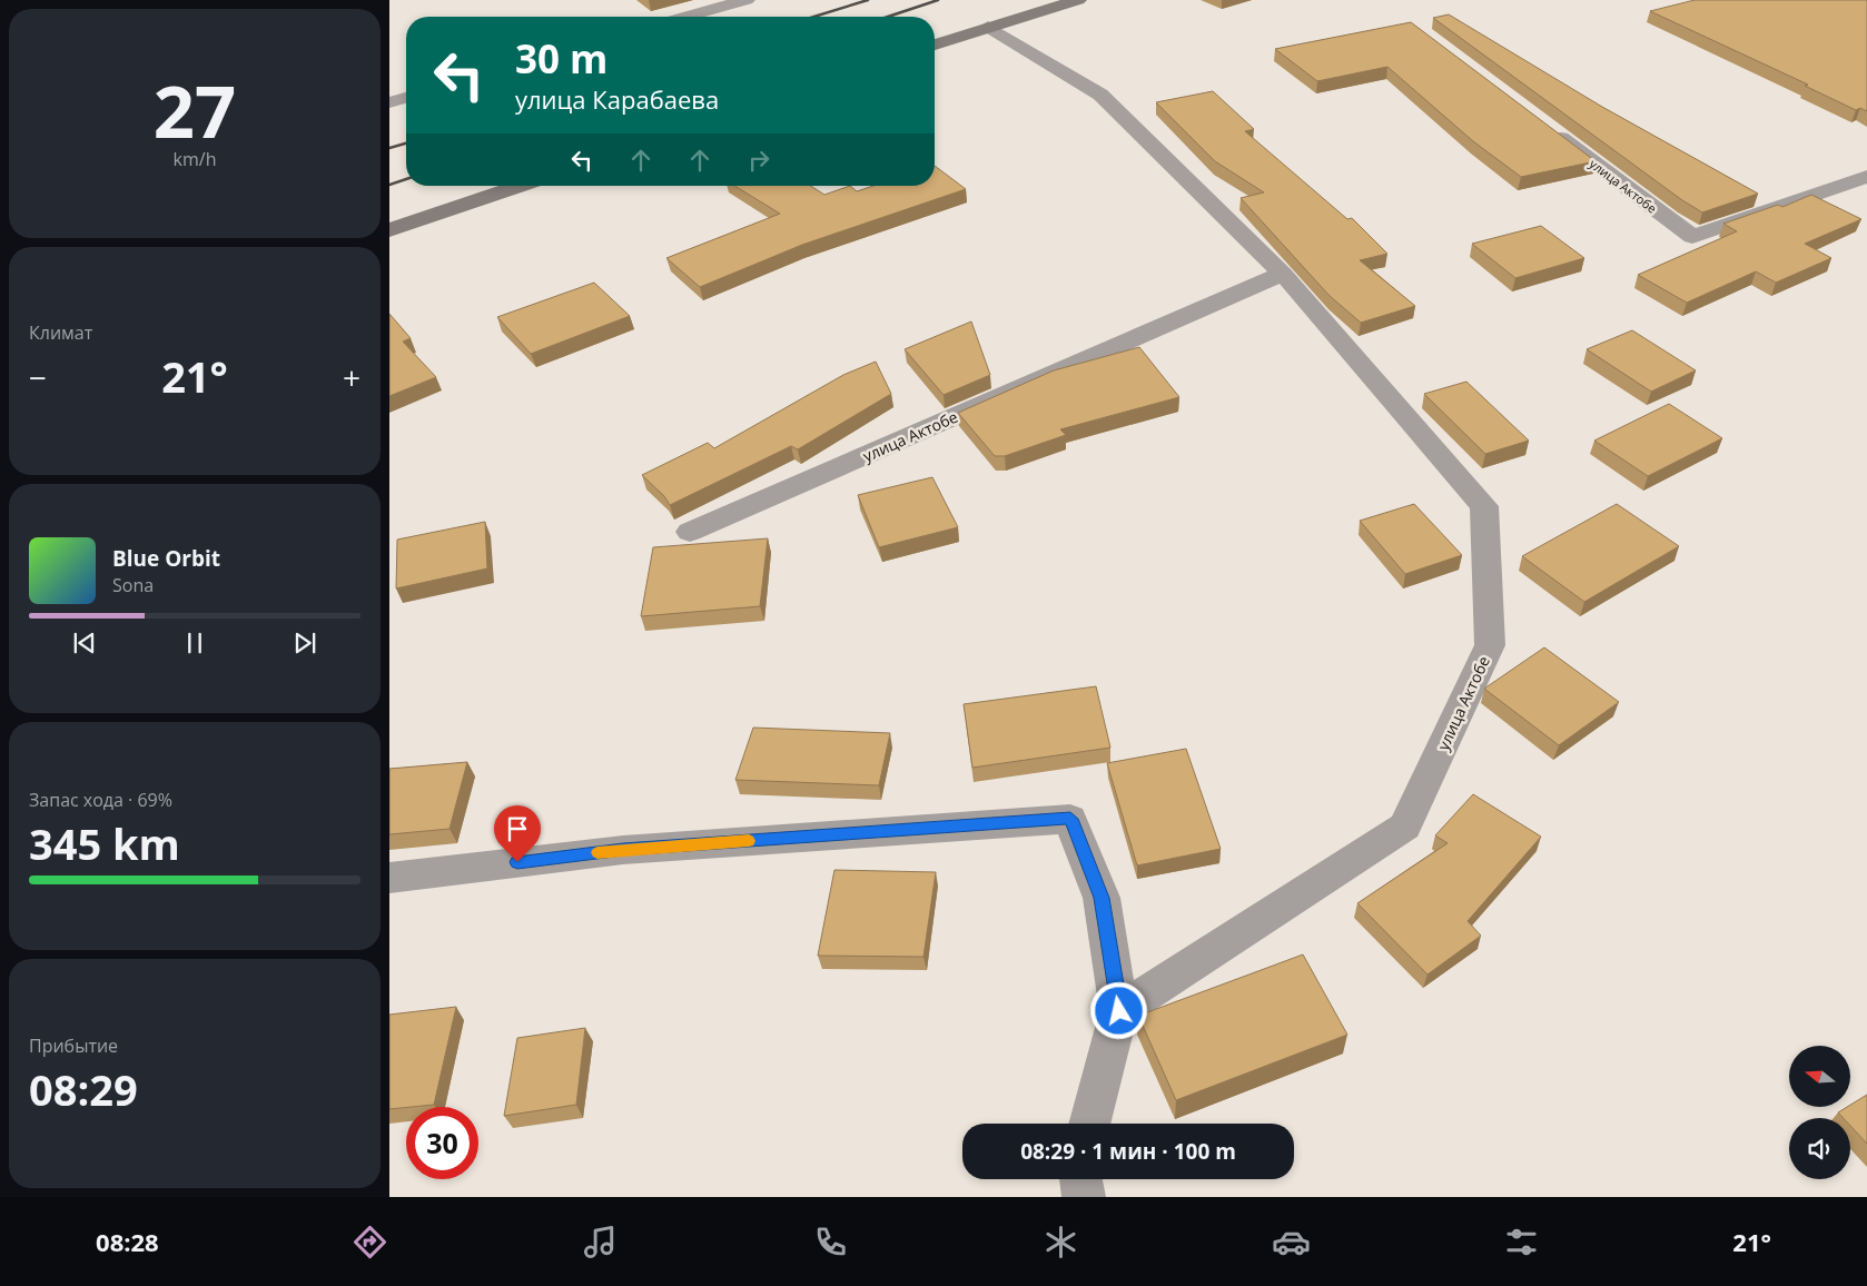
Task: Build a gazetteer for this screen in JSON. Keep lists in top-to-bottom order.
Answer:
{
  "streets": {
    "street": ["улица Актобе"]
  },
  "north": "left",
  "page": {
    "tile": [
      ["27", "km/h"],
      "Климат",
      ["Запас хода · 69%", "345 km"],
      ["Прибытие", "08:29"]
    ],
    "turn": ["30 m", "улица Карабаева"],
    "heat": ["−", "21°", "+"],
    "song": ["Blue Orbit", "Sona"],
    "limit": "30",
    "trip": "08:29 · 1 мин · 100 m",
    "tabs": ["08:28", "21°"]
  }
}
